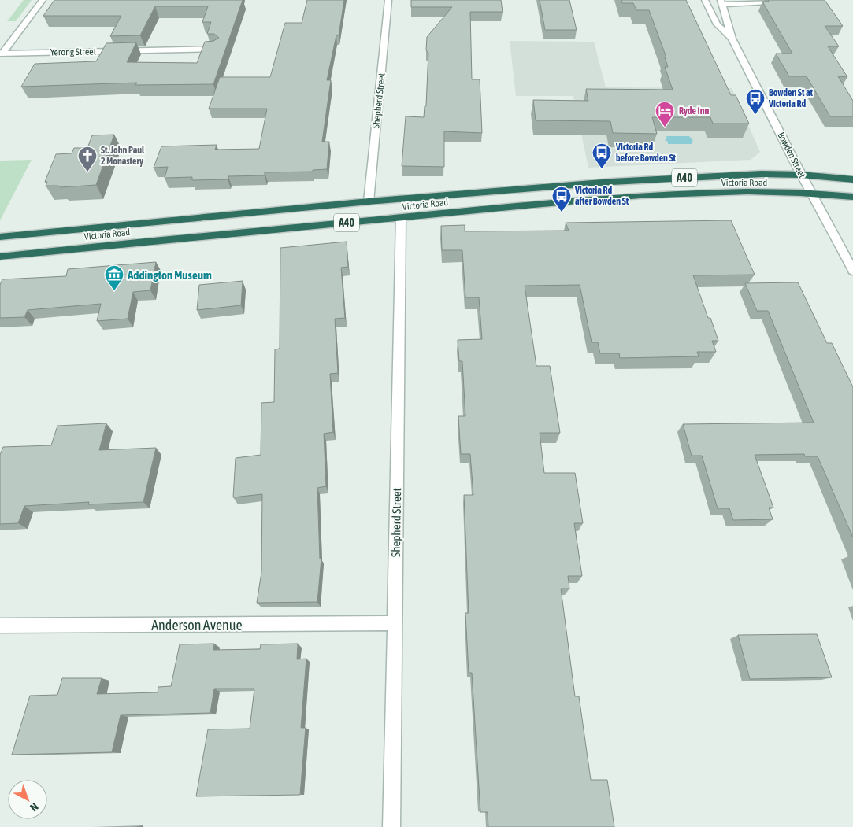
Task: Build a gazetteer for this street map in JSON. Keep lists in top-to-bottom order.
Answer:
{
  "streets": {
    "highway": ["A40", "Victoria Road"],
    "street": [
      "Yerong Street",
      "Shepherd Street",
      "Bowden Street",
      "Anderson Avenue"
    ]
  },
  "crossings": [
    ["Shepherd Street", "Victoria Road"],
    ["Shepherd Street", "Anderson Avenue"],
    ["Bowden Street", "Victoria Road"]
  ],
  "places": {
    "bus stop": ["Bowden St at Victoria Rd", "Victoria Rd before Bowden St", "Victoria Rd after Bowden St"],
    "hotel": ["Ryde Inn"],
    "church": ["St. John Paul 2 Monastery"],
    "museum": ["Addington Museum"]
  },
  "north": "bottom right"
}
